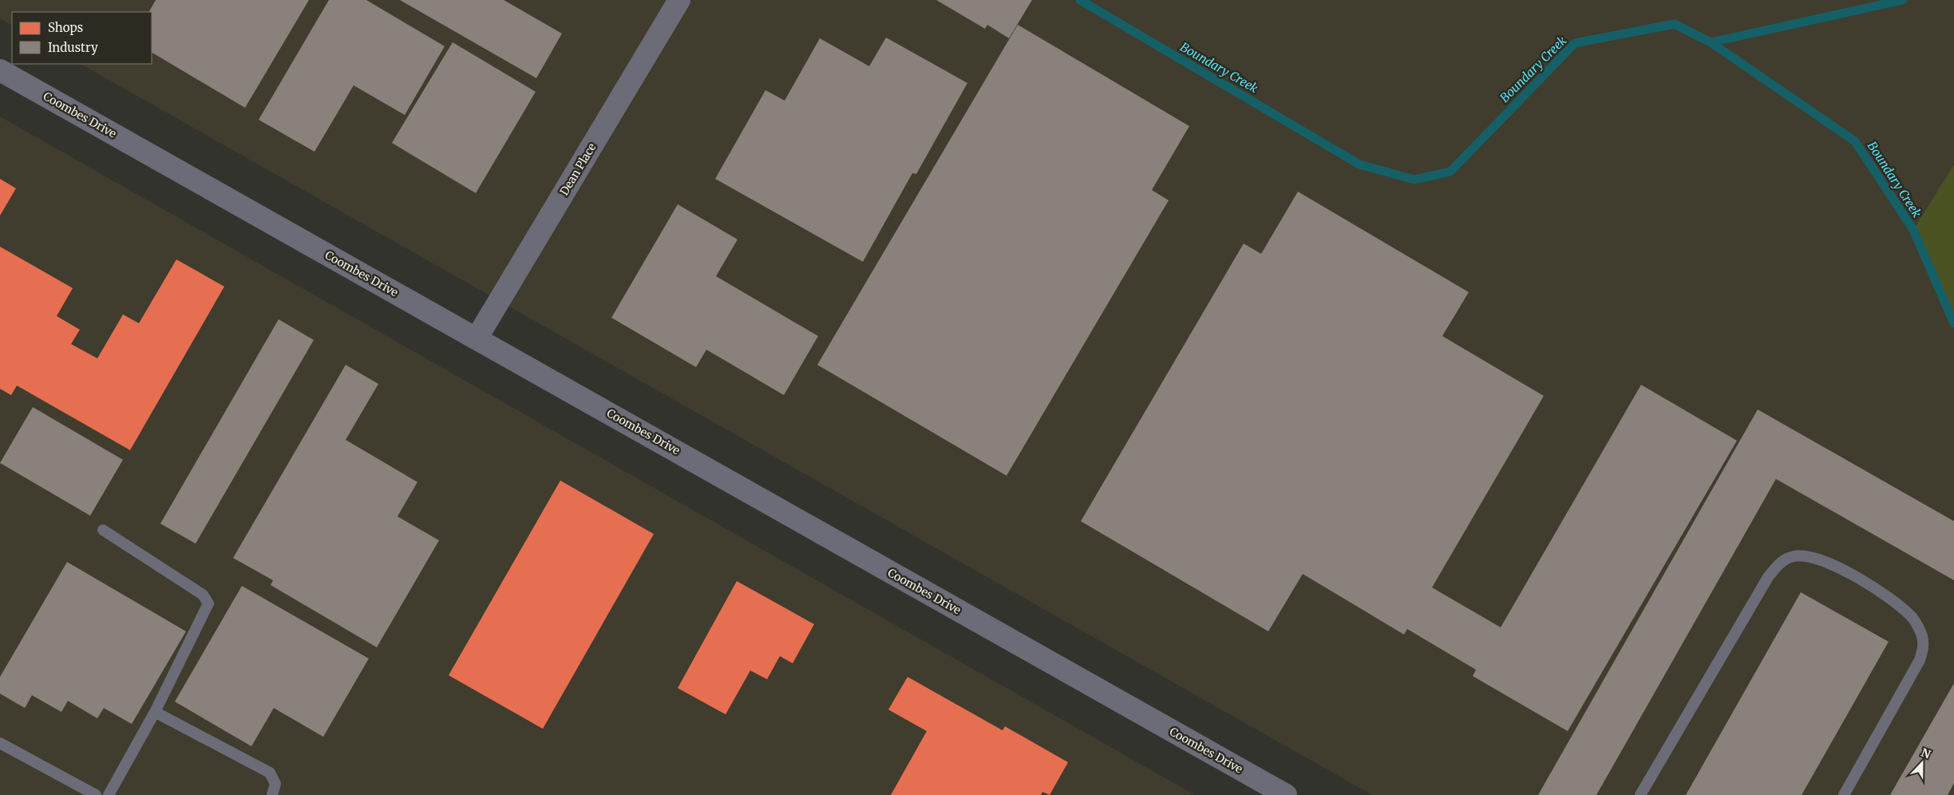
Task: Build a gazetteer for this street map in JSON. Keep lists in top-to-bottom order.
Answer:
{
  "streets": {
    "street": ["Coombes Drive", "Dean Place"]
  },
  "crossings": [
    ["Coombes Drive", "Dean Place"]
  ],
  "water": ["Boundary Creek"],
  "legend": ["Shops", "Industry"],
  "north": "top"
}
